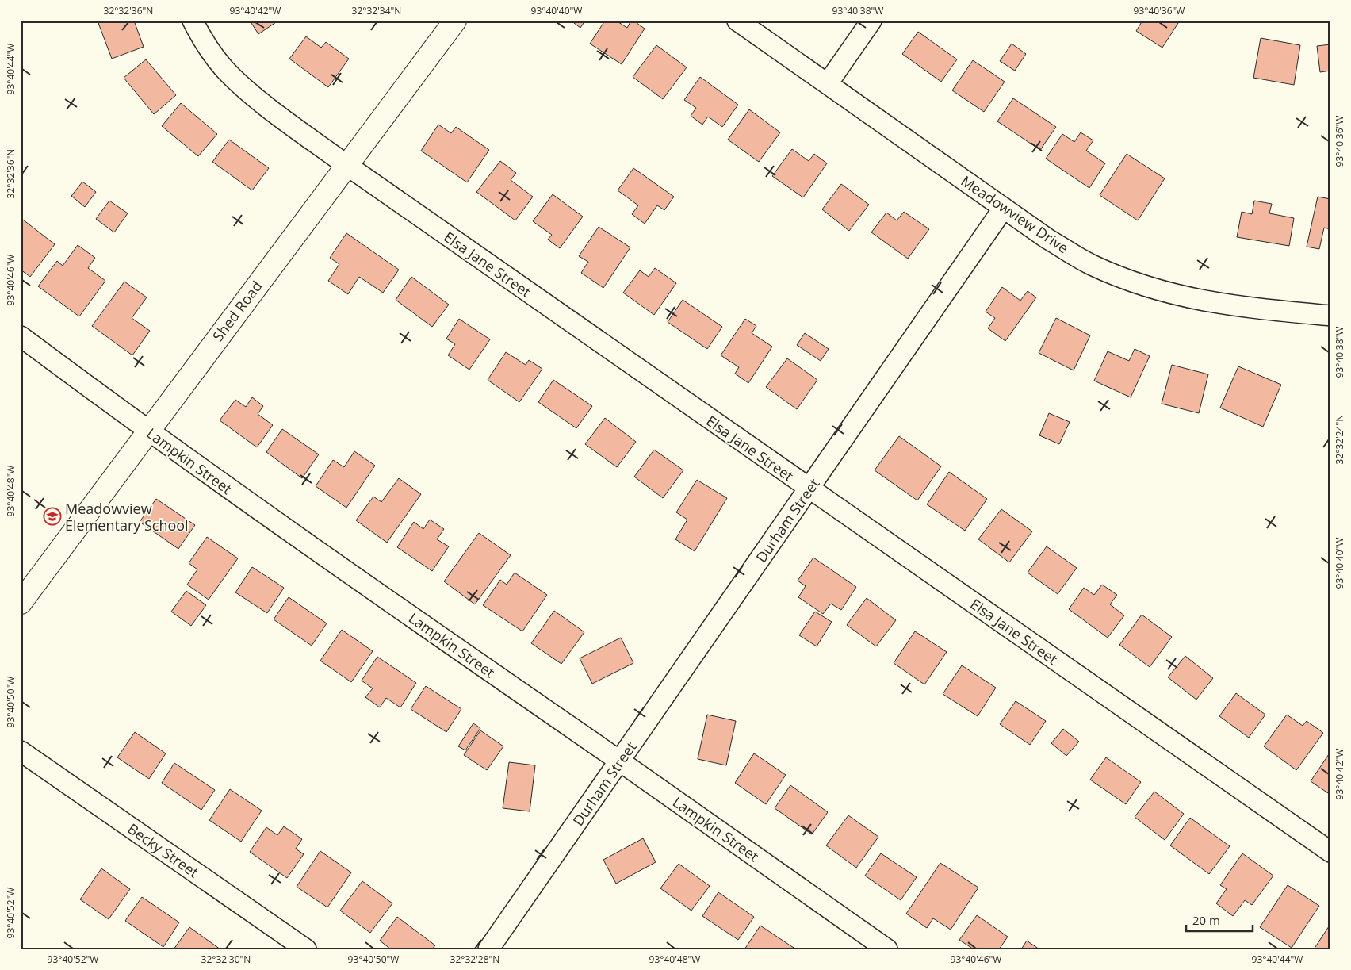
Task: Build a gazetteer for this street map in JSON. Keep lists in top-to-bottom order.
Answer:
{
  "streets": {
    "street": [
      "Meadowview Drive",
      "Elsa Jane Street",
      "Shed Road",
      "Lampkin Street",
      "Durham Street",
      "Becky Street"
    ]
  },
  "crossings": [
    ["Meadowview Drive", "Durham Street"],
    ["Elsa Jane Street", "Shed Road"],
    ["Elsa Jane Street", "Durham Street"],
    ["Shed Road", "Lampkin Street"],
    ["Lampkin Street", "Durham Street"]
  ],
  "places": {
    "school or university": ["Meadowview Elementary School"]
  },
  "scale_bar": "20 m",
  "coordinates": [
    "32°32'36\"N",
    "93°40'42\"W",
    "32°32'34\"N",
    "93°40'40\"W",
    "93°40'38\"W",
    "93°40'36\"W",
    "93°40'44\"W",
    "93°40'46\"W",
    "32°32'24\"N",
    "93°40'48\"W",
    "93°40'50\"W",
    "93°40'52\"W",
    "32°32'30\"N",
    "32°32'28\"N"
  ]
}
